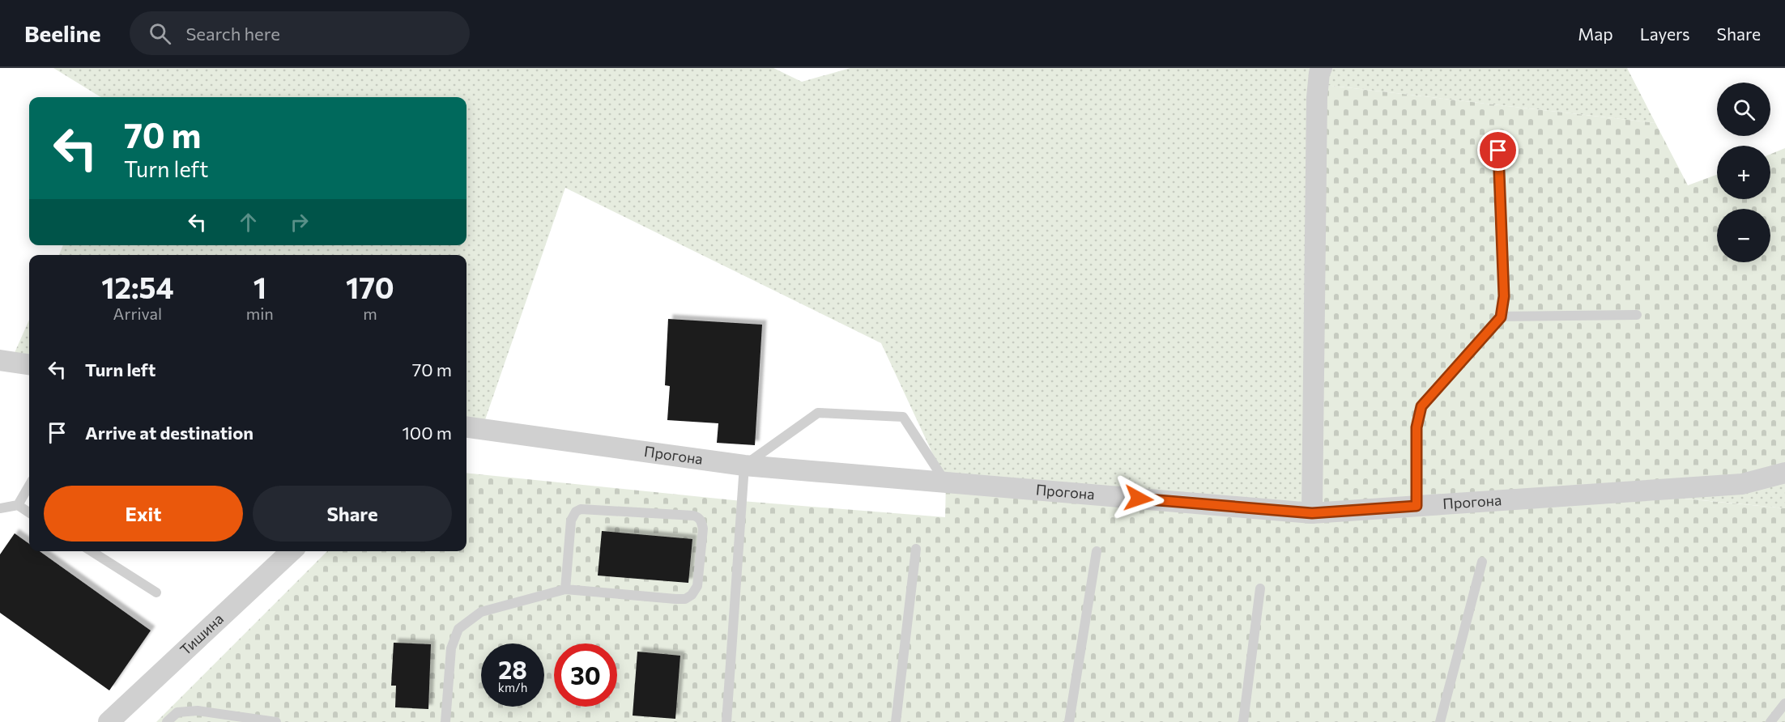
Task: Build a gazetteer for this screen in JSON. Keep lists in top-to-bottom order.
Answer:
{
  "streets": {
    "street": ["Прогона", "Тишина"]
  },
  "page": {
    "header": "Beeline",
    "search": "Search here",
    "nav": ["Map", "Layers", "Share"],
    "map_buttons": ["+", "−"],
    "turn": ["70 m", "Turn left"],
    "eta": [
      "12:54",
      "Arrival",
      "1",
      "min",
      "170",
      "m"
    ],
    "list": [
      {
        "name": "Turn left",
        "value": "70 m"
      },
      {
        "name": "Arrive at destination",
        "value": "100 m"
      }
    ],
    "buttons": ["Exit", "Share"],
    "speed": "28 km/h",
    "limit": "30"
  }
}
